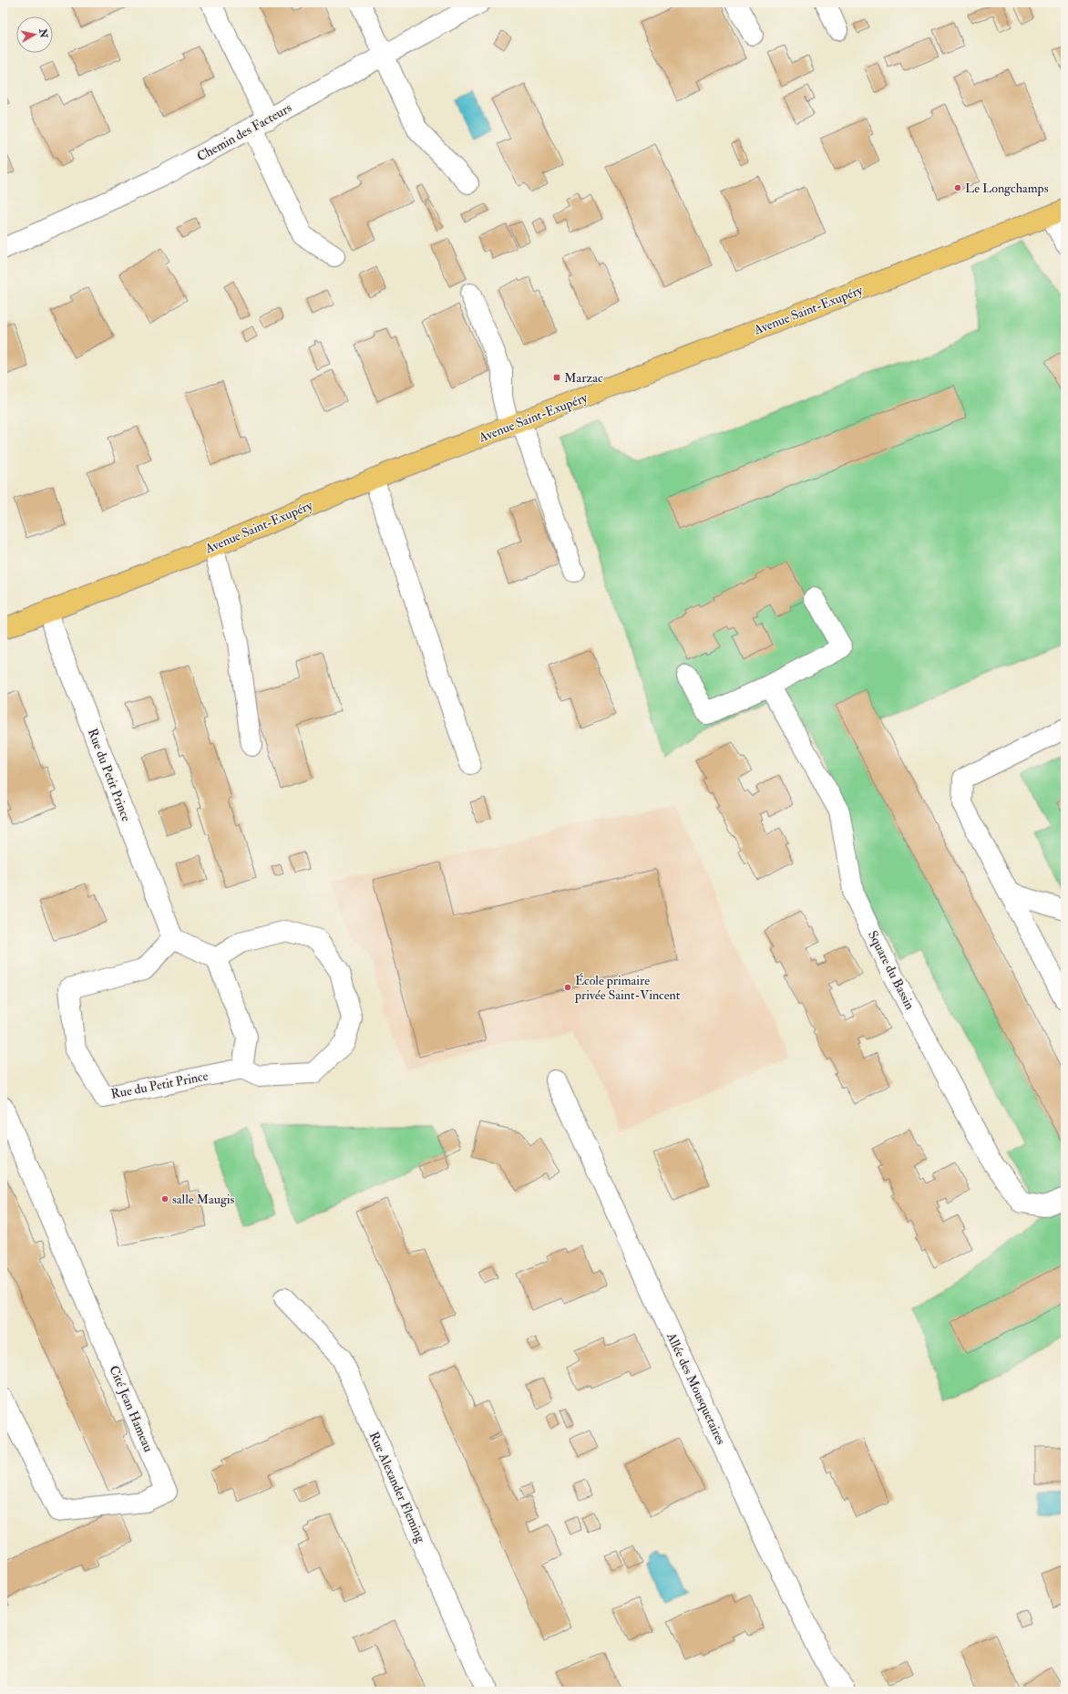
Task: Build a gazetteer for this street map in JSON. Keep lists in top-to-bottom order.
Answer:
{
  "streets": {
    "main road": ["Avenue Saint-Exupéry"],
    "street": [
      "Chemin des Facteurs",
      "Rue du Petit Prince",
      "Square du Bassin",
      "Allée des Mousquetaires",
      "Cité Jean Hameau",
      "Rue Alexander Fleming"
    ]
  },
  "crossings": [
    ["Avenue Saint-Exupéry", "Rue du Petit Prince"]
  ],
  "places": {
    "other": ["Le Longchamps", "École primaire privée Saint-Vincent", "salle Maugis"],
    "transit": ["Marzac"]
  },
  "north": "right"
}
